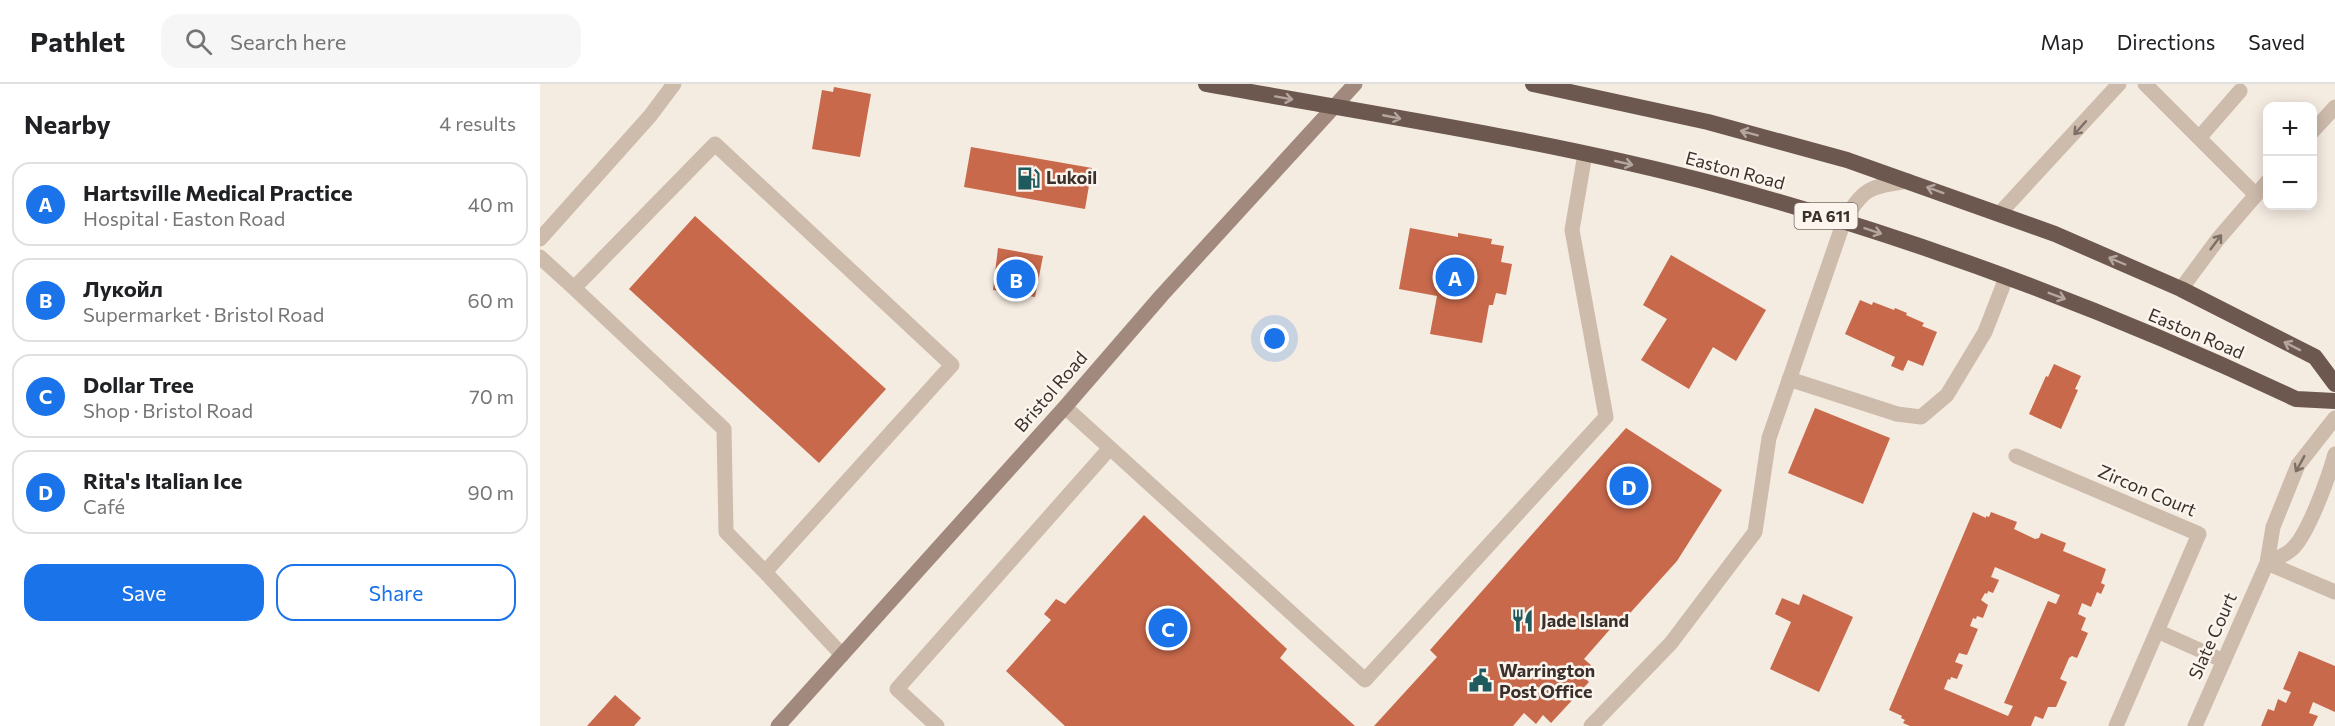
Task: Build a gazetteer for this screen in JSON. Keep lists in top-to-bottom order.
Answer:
{
  "streets": {
    "highway": ["Easton Road", "PA 611"],
    "main road": ["Bristol Road"],
    "street": ["Zircon Court", "Slate Court"]
  },
  "crossings": [
    ["Easton Road", "Bristol Road"]
  ],
  "places": {
    "fuel station": ["Lukoil"],
    "restaurant": ["Jade Island"],
    "public building": ["Warrington Post Office"]
  },
  "page": {
    "header": "Pathlet",
    "search": "Search here",
    "nav": ["Map", "Directions", "Saved"],
    "heading": ["Nearby", "4 results"],
    "map_buttons": ["+", "−"],
    "list": [
      {
        "mark": "A",
        "name": "Hartsville Medical Practice",
        "note": "Hospital · Easton Road",
        "value": "40 m"
      },
      {
        "mark": "B",
        "name": "Лукойл",
        "note": "Supermarket · Bristol Road",
        "value": "60 m"
      },
      {
        "mark": "C",
        "name": "Dollar Tree",
        "note": "Shop · Bristol Road",
        "value": "70 m"
      },
      {
        "mark": "D",
        "name": "Rita's Italian Ice",
        "note": "Café",
        "value": "90 m"
      }
    ],
    "pins": [
      "A",
      "B",
      "D",
      "C"
    ],
    "buttons": ["Save", "Share"]
  }
}
